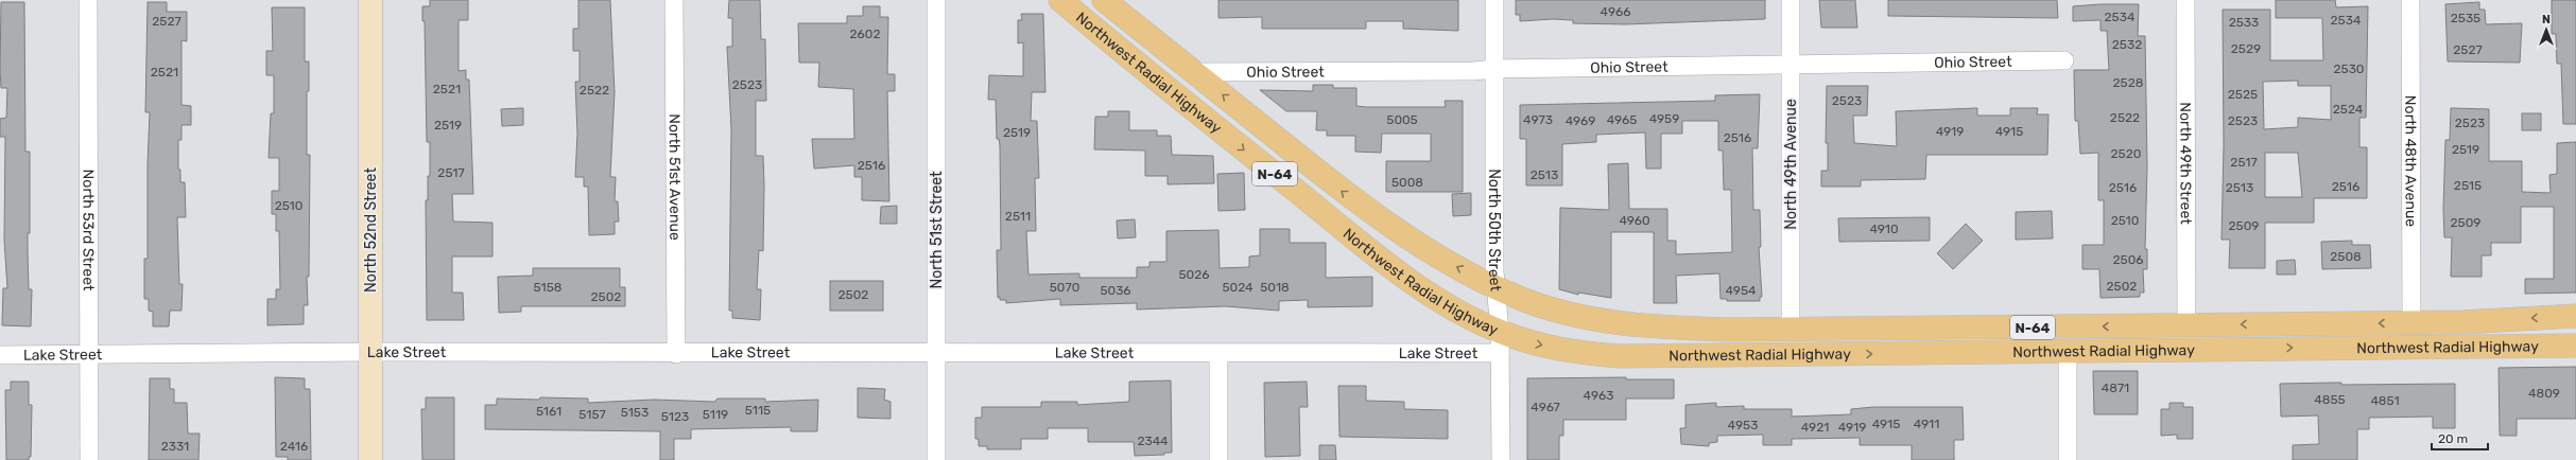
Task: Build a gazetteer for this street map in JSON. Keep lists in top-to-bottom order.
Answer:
{
  "streets": {
    "main road": ["Northwest Radial Highway", "N-64"],
    "street": [
      "Ohio Street",
      "North 48th Avenue",
      "North 49th Street",
      "North 49th Avenue",
      "North 51st Avenue",
      "North 53rd Street",
      "North 52nd Street",
      "North 51st Street",
      "North 50th Street",
      "Lake Street"
    ]
  },
  "crossings": [
    ["Ohio Street", "Northwest Radial Highway"],
    ["Ohio Street", "North 49th Avenue"],
    ["Ohio Street", "North 50th Street"],
    ["Northwest Radial Highway", "North 48th Avenue"],
    ["Northwest Radial Highway", "North 49th Street"],
    ["Northwest Radial Highway", "North 49th Avenue"],
    ["Northwest Radial Highway", "North 50th Street"],
    ["Northwest Radial Highway", "Lake Street"],
    ["North 51st Avenue", "Lake Street"],
    ["North 53rd Street", "Lake Street"],
    ["North 52nd Street", "Lake Street"],
    ["North 51st Street", "Lake Street"],
    ["North 50th Street", "Lake Street"]
  ],
  "house_numbers": [
    "4966",
    "2534",
    "2535",
    "2534",
    "2527",
    "2533",
    "2602",
    "2532",
    "2529",
    "2527",
    "2530",
    "2521",
    "2528",
    "2523",
    "2521",
    "2522",
    "2525",
    "2523",
    "2524",
    "2522",
    "4959",
    "5005",
    "4973",
    "4965",
    "4969",
    "2523",
    "2523",
    "2519",
    "4919",
    "4915",
    "2519",
    "2516",
    "2519",
    "2520",
    "2517",
    "2516",
    "2517",
    "2513",
    "5008",
    "2515",
    "2516",
    "2516",
    "2513",
    "2510",
    "2511",
    "4960",
    "2510",
    "2509",
    "2509",
    "4910",
    "2508",
    "2506",
    "5026",
    "2502",
    "5158",
    "5070",
    "5024",
    "5018",
    "5036",
    "4954",
    "2502",
    "2502",
    "4871",
    "4809",
    "4963",
    "4855",
    "4851",
    "4967",
    "5115",
    "5161",
    "5153",
    "5157",
    "5119",
    "5123",
    "4915",
    "4911",
    "4953",
    "4921",
    "4919",
    "2344",
    "2331",
    "2416"
  ],
  "scale_bar": "20 m",
  "north": "top"
}
